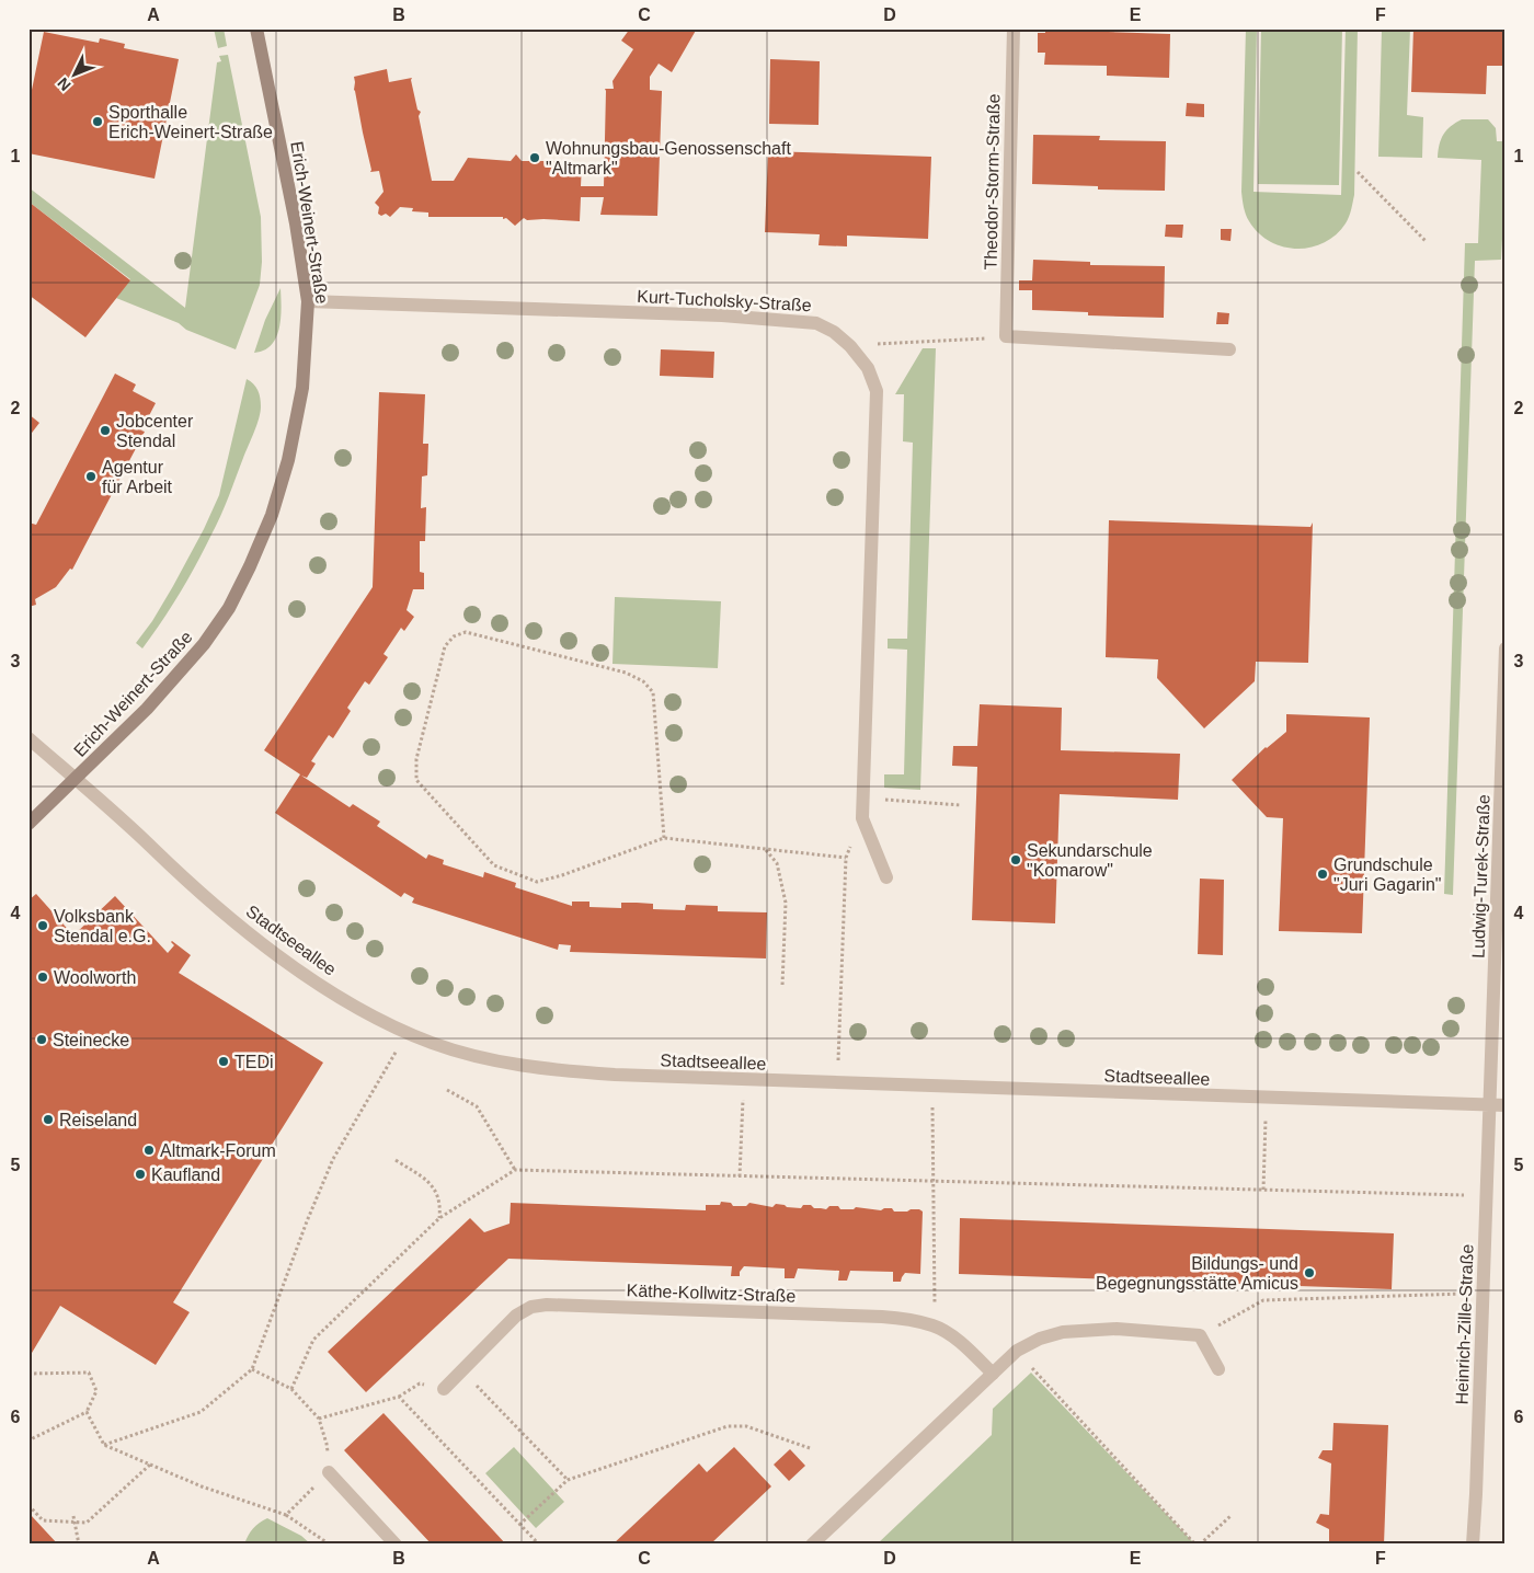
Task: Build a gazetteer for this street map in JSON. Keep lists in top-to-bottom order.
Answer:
{
  "streets": {
    "street": [
      "Theodor-Storm-Straße",
      "Erich-Weinert-Straße",
      "Kurt-Tucholsky-Straße",
      "Ludwig-Turek-Straße",
      "Stadtseeallee",
      "Käthe-Kollwitz-Straße",
      "Heinrich-Zille-Straße"
    ]
  },
  "crossings": [
    ["Erich-Weinert-Straße", "Kurt-Tucholsky-Straße"],
    ["Erich-Weinert-Straße", "Stadtseeallee"],
    ["Ludwig-Turek-Straße", "Stadtseeallee"],
    ["Ludwig-Turek-Straße", "Heinrich-Zille-Straße"],
    ["Stadtseeallee", "Heinrich-Zille-Straße"]
  ],
  "places": [
    "Sporthalle Erich-Weinert-Straße",
    "Wohnungsbau-Genossenschaft \"Altmark\"",
    "Jobcenter Stendal",
    "Agentur für Arbeit",
    "Sekundarschule \"Komarow\"",
    "Grundschule \"Juri Gagarin\"",
    "Volksbank Stendal e.G.",
    "Woolworth",
    "Steinecke",
    "TEDi",
    "Reiseland",
    "Altmark-Forum",
    "Kaufland",
    "Bildungs- und Begegnungsstätte Amicus"
  ],
  "north": "bottom left",
  "grid": {
    "columns": [
      "A",
      "B",
      "C",
      "D",
      "E",
      "F"
    ],
    "rows": [
      "1",
      "2",
      "3",
      "4",
      "5",
      "6"
    ]
  }
}
